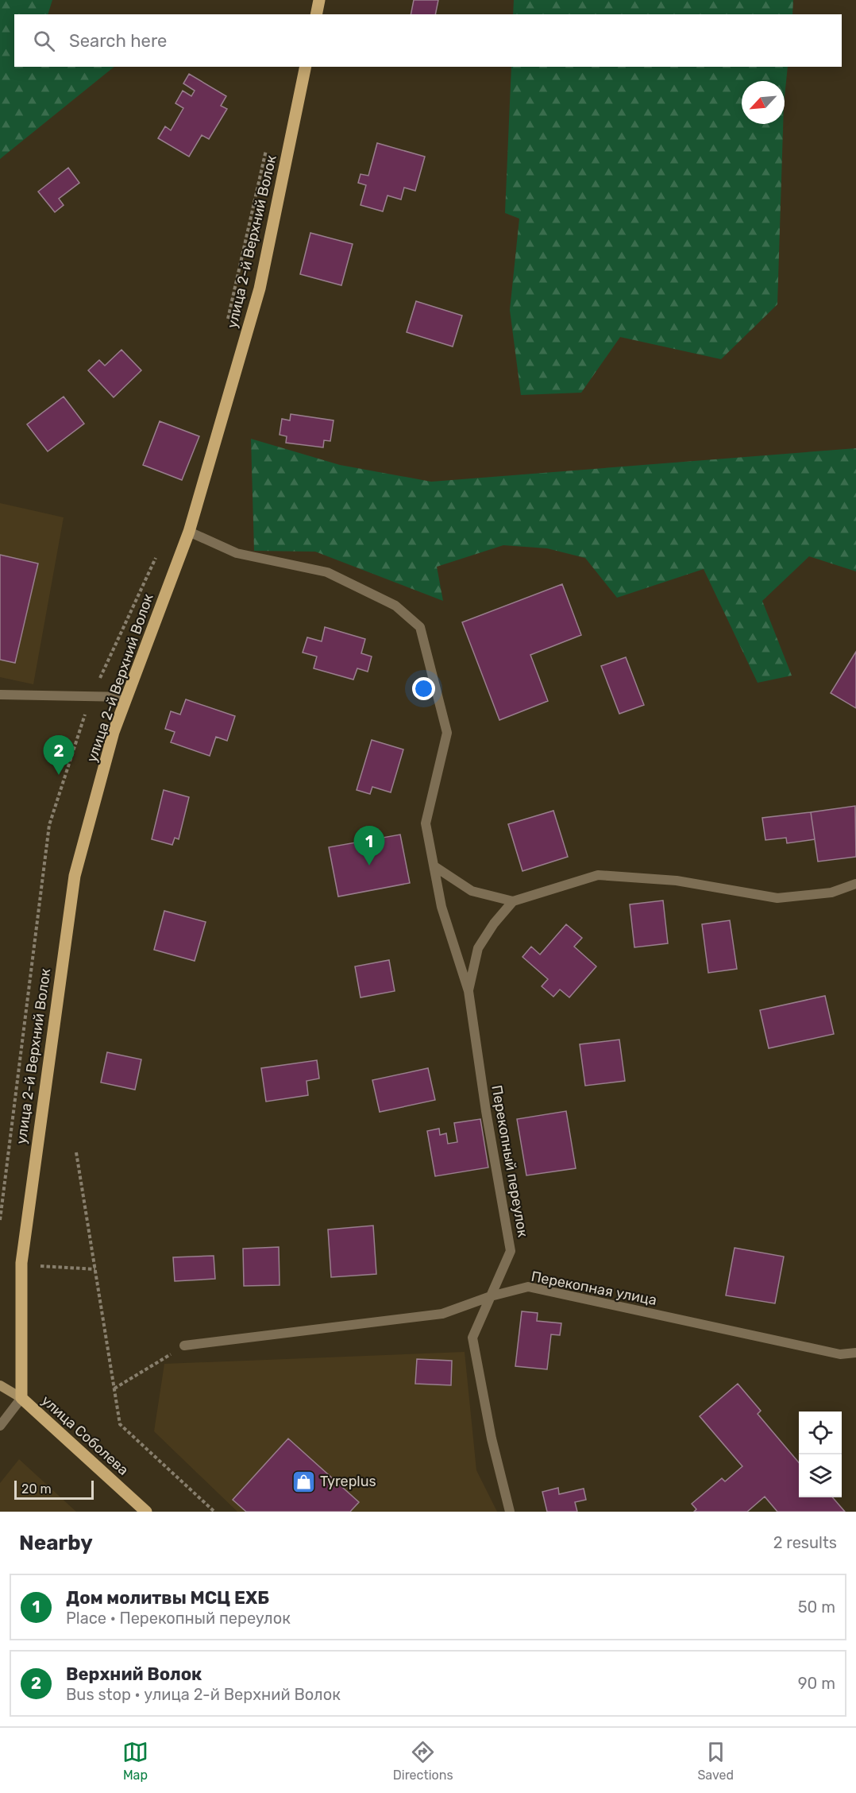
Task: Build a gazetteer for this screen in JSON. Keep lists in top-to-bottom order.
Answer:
{
  "streets": {
    "main road": ["улица 2-й Верхний Волок", "улица Соболева"],
    "street": ["Перекопный переулок", "Перекопная улица"]
  },
  "crossings": [
    ["улица 2-й Верхний Волок", "Перекопный переулок"],
    ["улица 2-й Верхний Волок", "улица Соболева"],
    ["Перекопный переулок", "Перекопная улица"]
  ],
  "places": {
    "shop": ["Tyreplus"]
  },
  "scale_bar": "20 m",
  "north": "bottom left",
  "page": {
    "search": "Search here",
    "pins": ["2", "1"],
    "scale": "20 m",
    "heading": ["Nearby", "2 results"],
    "list": [
      {
        "mark": "1",
        "name": "Дом молитвы МСЦ ЕХБ",
        "note": "Place · Перекопный переулок",
        "value": "50 m"
      },
      {
        "mark": "2",
        "name": "Верхний Волок",
        "note": "Bus stop · улица 2-й Верхний Волок",
        "value": "90 m"
      }
    ],
    "nav": ["Map", "Directions", "Saved"]
  }
}
